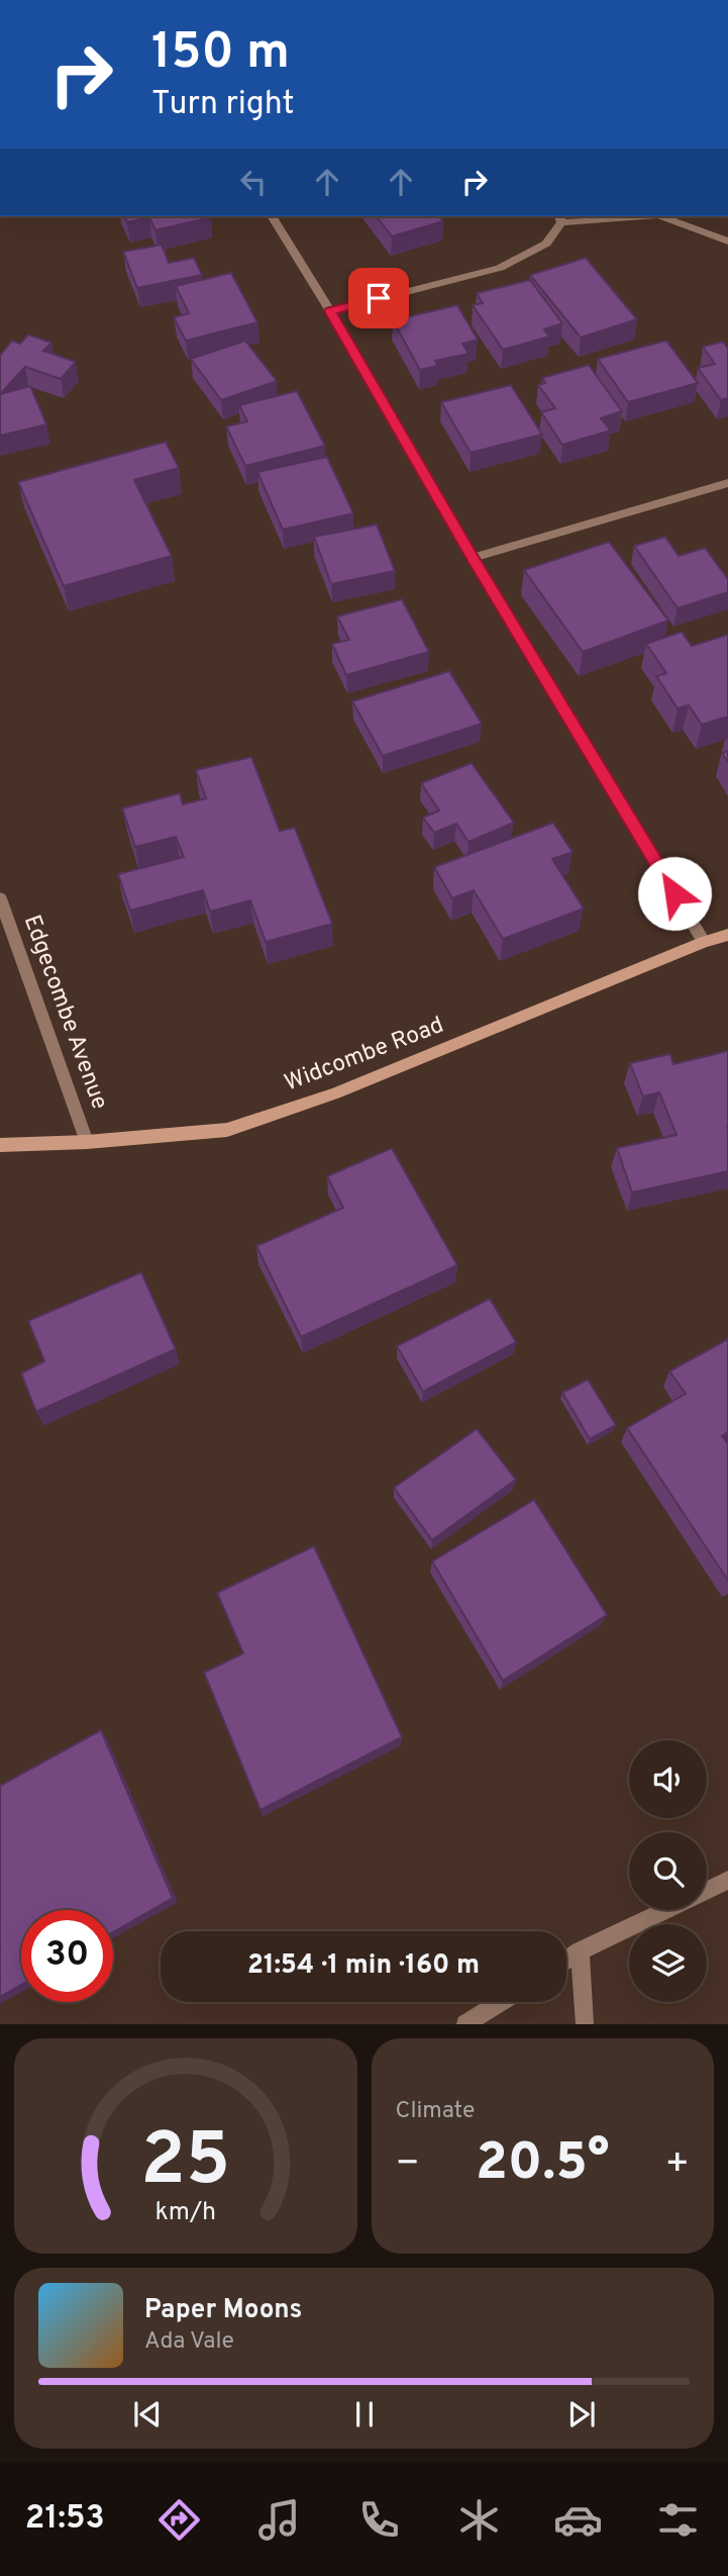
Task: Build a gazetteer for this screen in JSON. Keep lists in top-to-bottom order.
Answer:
{
  "streets": {
    "street": ["Edgecombe Avenue", "Widcombe Road"]
  },
  "crossings": [
    ["Edgecombe Avenue", "Widcombe Road"]
  ],
  "page": {
    "turn": ["150 m", "Turn right"],
    "limit": "30",
    "trip": "21:54 · 1 min · 160 m",
    "tile": "Climate",
    "heat": ["−", "20.5°", "+"],
    "song": ["Paper Moons", "Ada Vale"],
    "tabs": "21:53",
    "gauge": ["25", "km/h"]
  }
}
